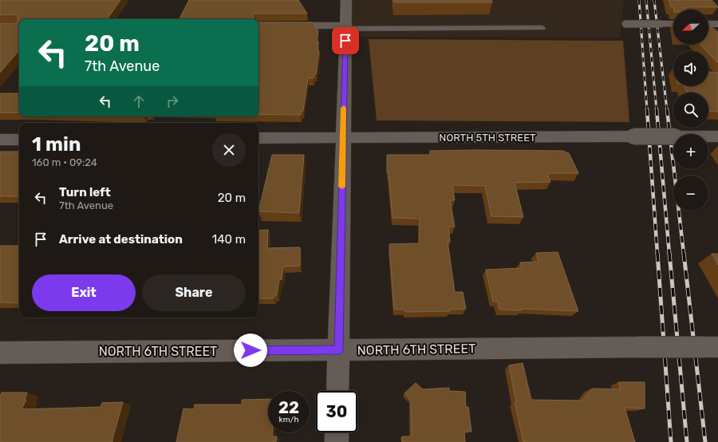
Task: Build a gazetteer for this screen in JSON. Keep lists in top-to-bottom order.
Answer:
{
  "streets": {
    "street": ["NORTH 5TH STREET", "NORTH 6TH STREET"]
  },
  "north": "left",
  "page": {
    "map_buttons": ["+", "−"],
    "turn": ["20 m", "7th Avenue"],
    "heading": ["1 min", "160 m · 09:24"],
    "list": [
      {
        "name": "Turn left",
        "note": "7th Avenue",
        "value": "20 m"
      },
      {
        "name": "Arrive at destination",
        "value": "140 m"
      }
    ],
    "buttons": ["Exit", "Share"],
    "speed": "22 km/h",
    "limit": "30"
  }
}
